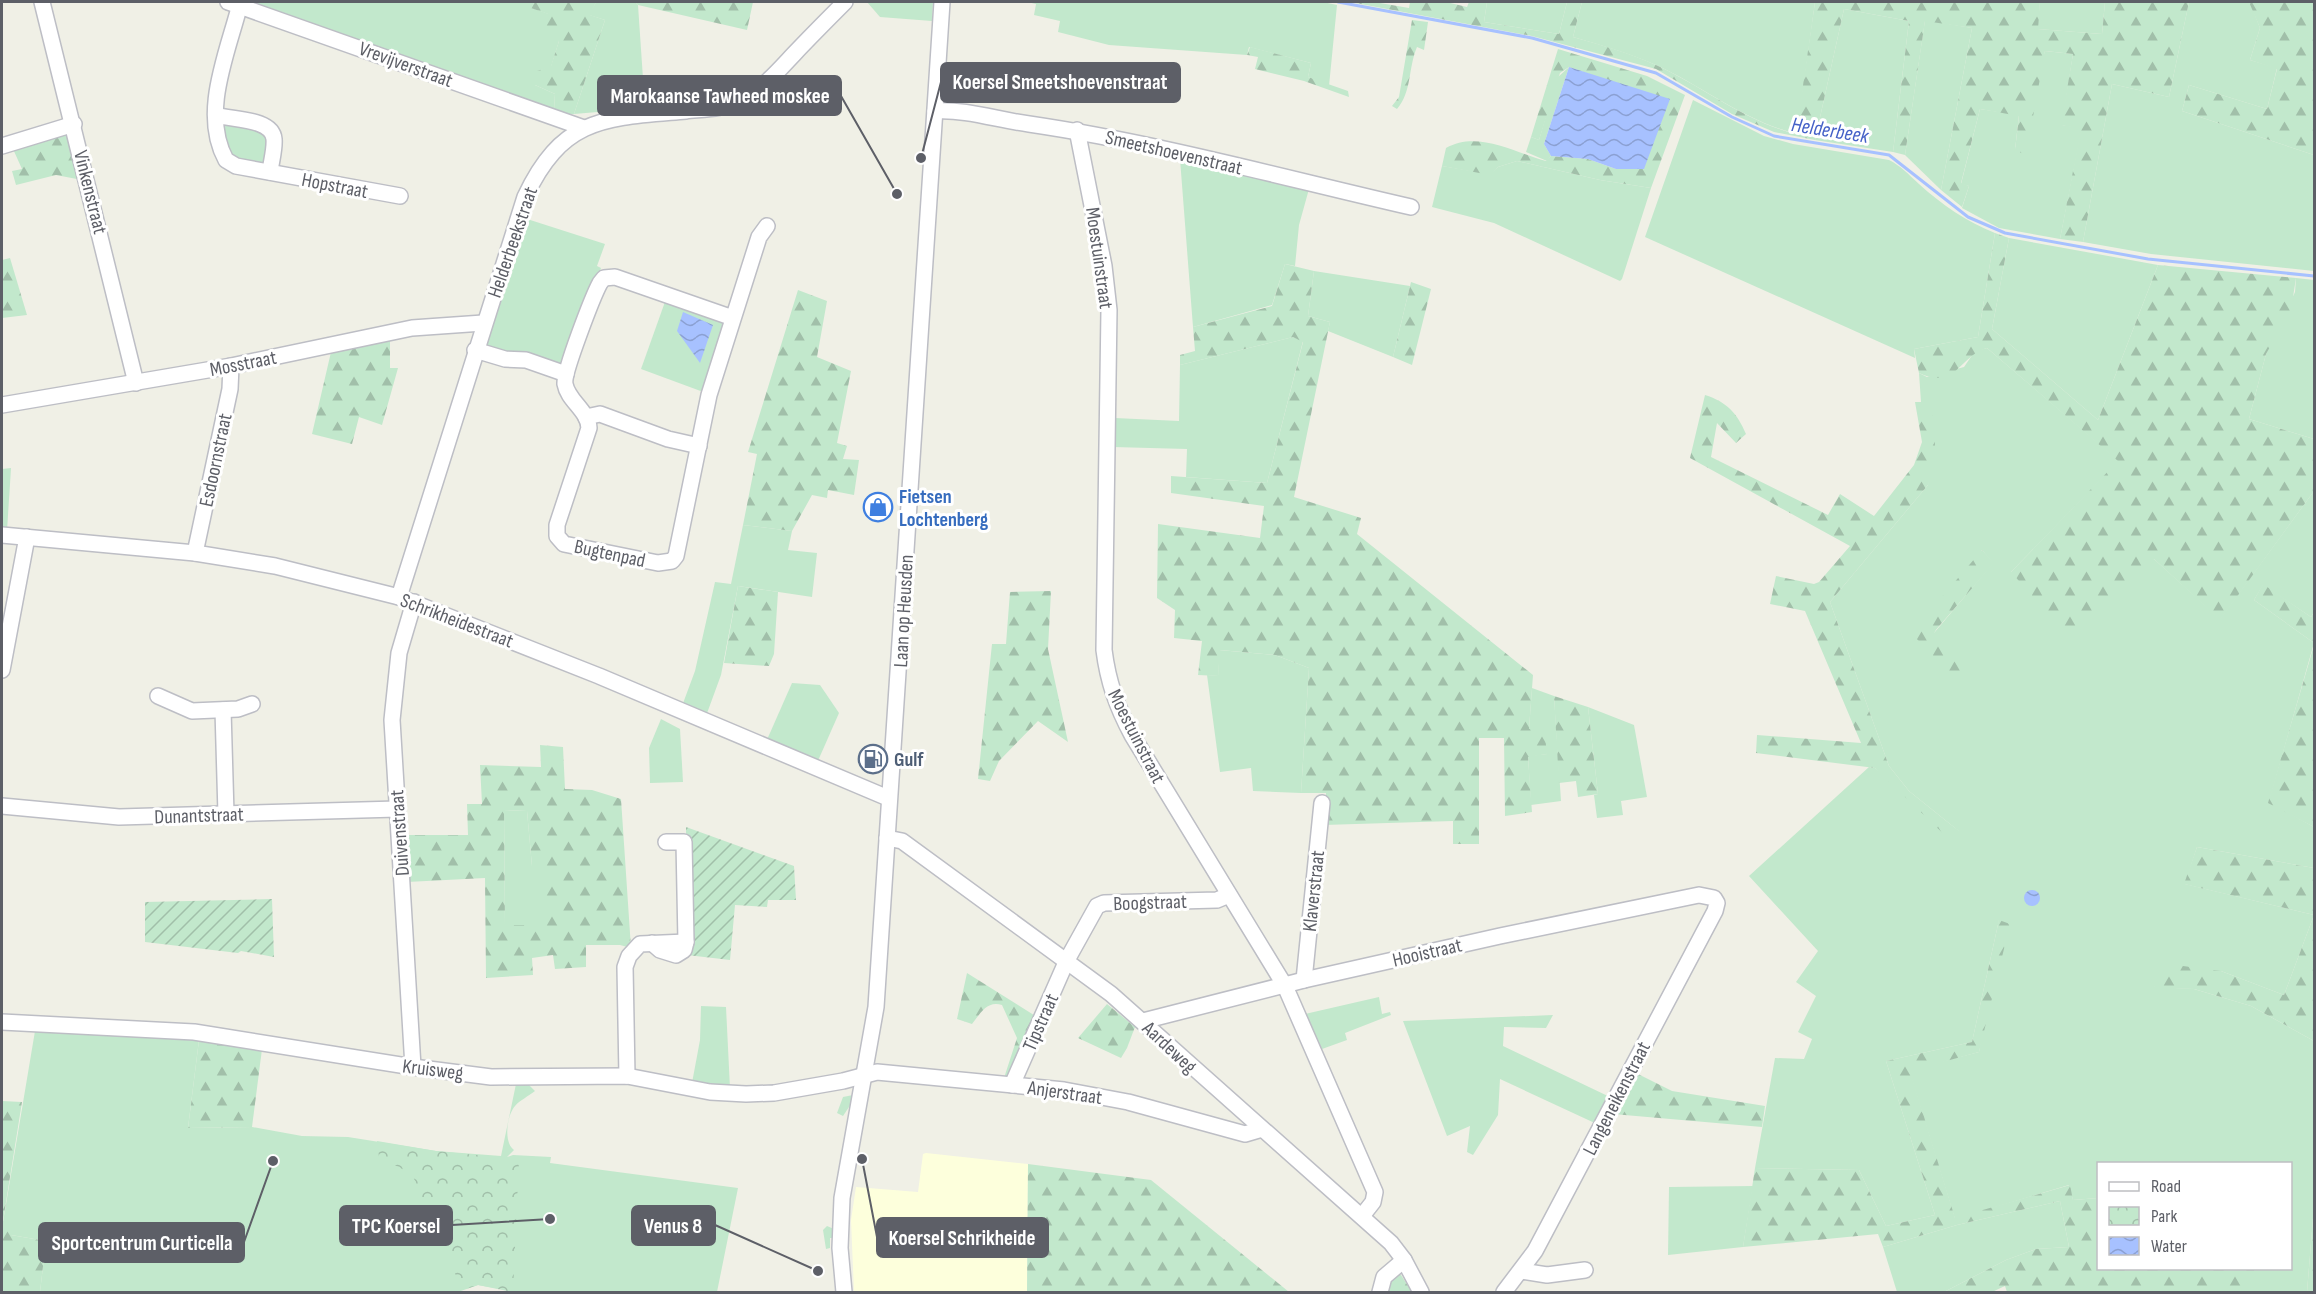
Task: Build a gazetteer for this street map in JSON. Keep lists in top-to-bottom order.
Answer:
{
  "streets": {
    "street": [
      "Vrevijverstraat",
      "Smeetshoevenstraat",
      "Hopstraat",
      "Vinkenstraat",
      "Helderbeekstraat",
      "Moestuinstraat",
      "Mosstraat",
      "Esdoornstraat",
      "Bugtenpad",
      "Laan op Heusden",
      "Schrikheidestraat",
      "Dunantstraat",
      "Duivenstraat",
      "Klaverstraat",
      "Boogstraat",
      "Hooistraat",
      "Tipstraat",
      "Aardeweg",
      "Kruisweg",
      "Anjerstraat",
      "Langeneikenstraat"
    ]
  },
  "crossings": [
    ["Vrevijverstraat", "Hopstraat"],
    ["Vrevijverstraat", "Helderbeekstraat"],
    ["Smeetshoevenstraat", "Moestuinstraat"],
    ["Smeetshoevenstraat", "Laan op Heusden"],
    ["Vinkenstraat", "Mosstraat"],
    ["Helderbeekstraat", "Mosstraat"],
    ["Helderbeekstraat", "Schrikheidestraat"],
    ["Helderbeekstraat", "Duivenstraat"],
    ["Moestuinstraat", "Boogstraat"],
    ["Moestuinstraat", "Hooistraat"],
    ["Moestuinstraat", "Aardeweg"],
    ["Mosstraat", "Esdoornstraat"],
    ["Esdoornstraat", "Schrikheidestraat"],
    ["Laan op Heusden", "Schrikheidestraat"],
    ["Laan op Heusden", "Aardeweg"],
    ["Laan op Heusden", "Kruisweg"],
    ["Laan op Heusden", "Anjerstraat"],
    ["Schrikheidestraat", "Duivenstraat"],
    ["Dunantstraat", "Duivenstraat"],
    ["Duivenstraat", "Kruisweg"],
    ["Klaverstraat", "Hooistraat"],
    ["Boogstraat", "Tipstraat"],
    ["Boogstraat", "Aardeweg"],
    ["Hooistraat", "Aardeweg"],
    ["Hooistraat", "Langeneikenstraat"],
    ["Tipstraat", "Aardeweg"],
    ["Tipstraat", "Anjerstraat"],
    ["Aardeweg", "Anjerstraat"],
    ["Kruisweg", "Anjerstraat"]
  ],
  "water": ["Helderbeek"],
  "places": {
    "other": [
      "Koersel Smeetshoevenstraat",
      "Marokaanse Tawheed moskee",
      "Koersel Schrikheide",
      "Sportcentrum Curticella",
      "TPC Koersel",
      "Venus 8"
    ],
    "shop": ["Fietsen Lochtenberg"],
    "fuel station": ["Gulf"]
  },
  "legend": ["Road", "Park", "Water"]
}
